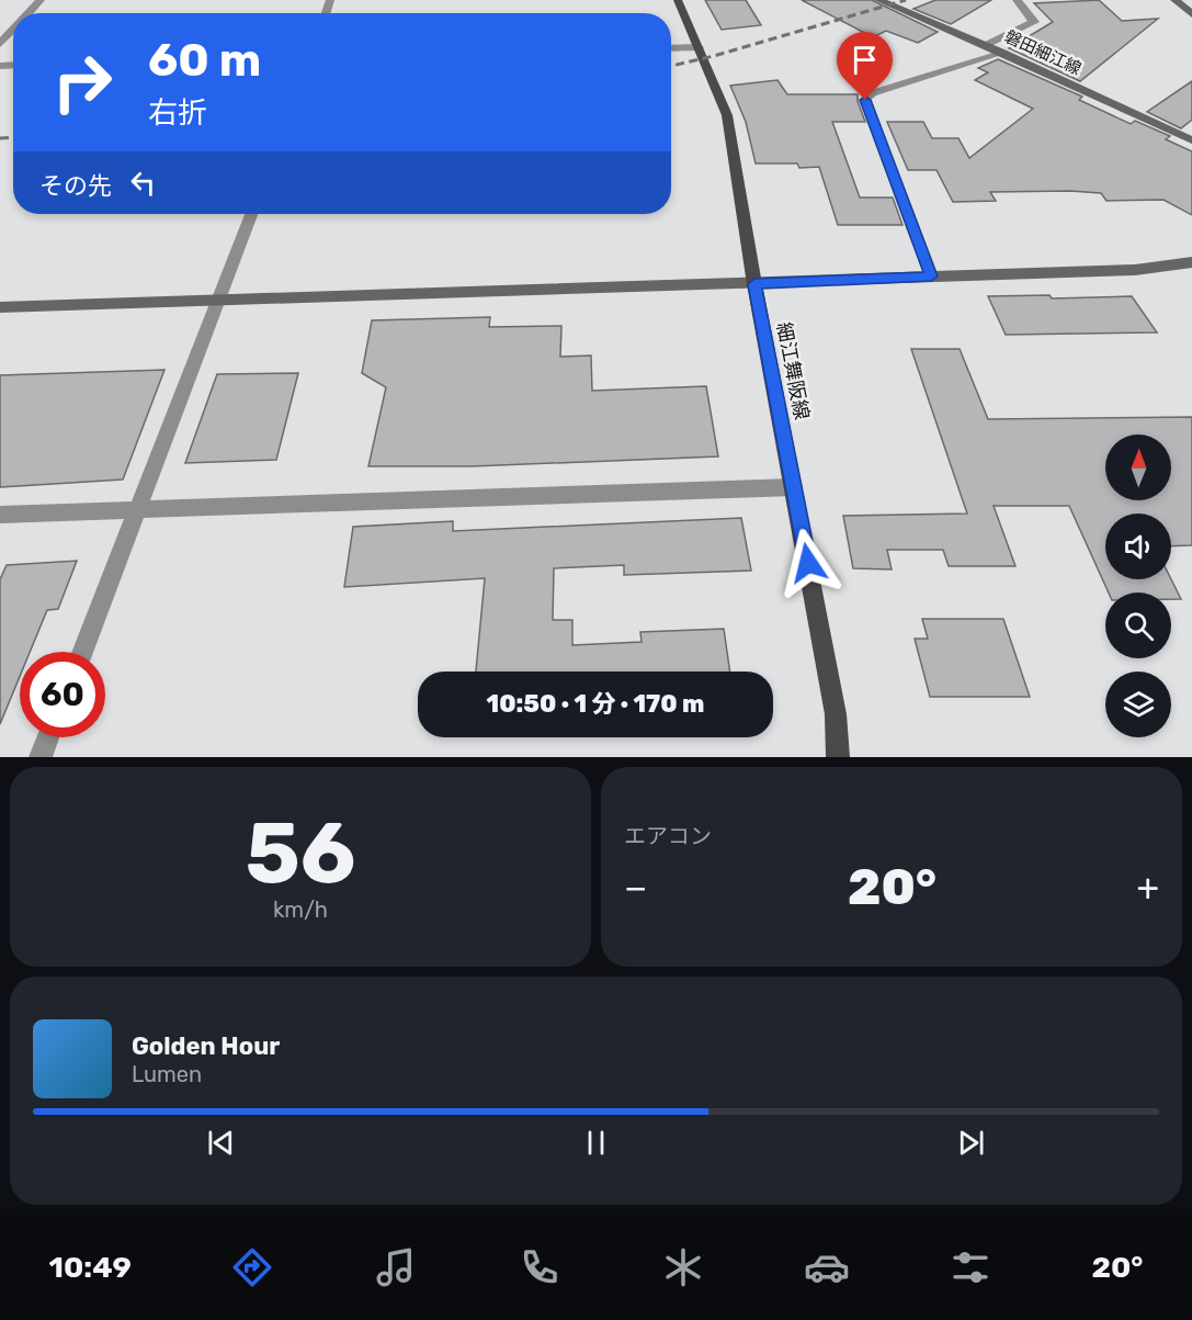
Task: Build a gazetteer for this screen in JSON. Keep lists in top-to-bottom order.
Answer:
{
  "streets": {
    "main road": ["細江舞阪線"],
    "street": ["磐田細江線"]
  },
  "north": "top",
  "page": {
    "turn": ["60 m", "右折"],
    "then": "その先",
    "limit": "60",
    "trip": "10:50 · 1 分 · 170 m",
    "tile": [
      ["56", "km/h"],
      "エアコン"
    ],
    "heat": ["−", "20°", "+"],
    "song": ["Golden Hour", "Lumen"],
    "tabs": ["10:49", "20°"]
  }
}
